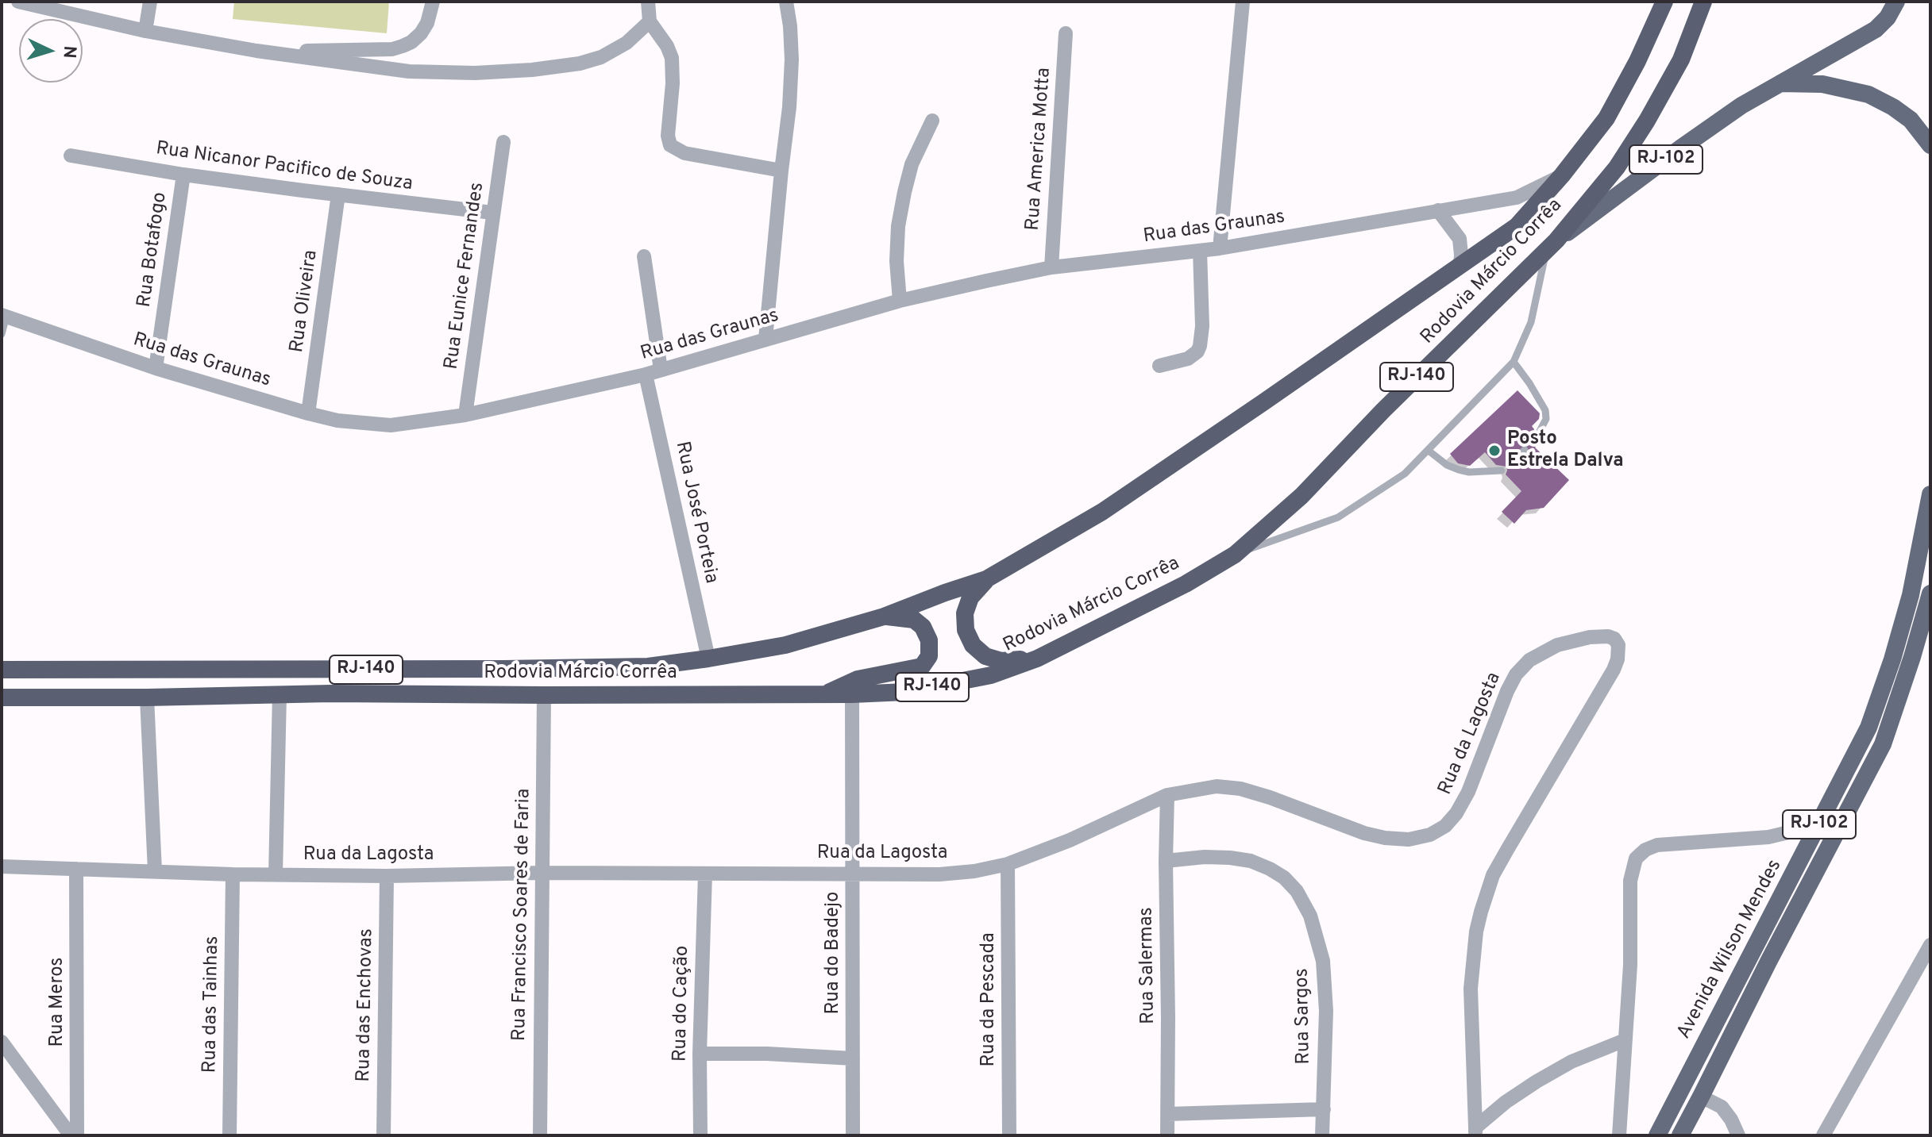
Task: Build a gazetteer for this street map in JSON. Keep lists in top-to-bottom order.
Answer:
{
  "streets": {
    "highway": ["Rodovia Márcio Corrêa", "RJ-140"],
    "main road": ["RJ-102", "Avenida Wilson Mendes"],
    "street": [
      "Rua America Motta",
      "Rua Nicanor Pacifico de Souza",
      "Rua das Graunas",
      "Rua Botafogo",
      "Rua Eunice Fernandes",
      "Rua Oliveira",
      "Rua José Porteia",
      "Rua da Lagosta",
      "Rua Francisco Soares de Faria",
      "Rua do Badejo",
      "Rua Salermas",
      "Rua da Pescada",
      "Rua Meros",
      "Rua do Cação",
      "Rua das Tainhas",
      "Rua das Enchovas",
      "Rua Sargos"
    ]
  },
  "crossings": [
    ["Rua America Motta", "Rua das Graunas"],
    ["RJ-102", "Rodovia Márcio Corrêa"],
    ["Rua Nicanor Pacifico de Souza", "Rua Botafogo"],
    ["Rua Nicanor Pacifico de Souza", "Rua Eunice Fernandes"],
    ["Rua Nicanor Pacifico de Souza", "Rua Oliveira"],
    ["Rua das Graunas", "Rua Botafogo"],
    ["Rua das Graunas", "Rodovia Márcio Corrêa"],
    ["Rua das Graunas", "Rua Eunice Fernandes"],
    ["Rua das Graunas", "Rua Oliveira"],
    ["Rua das Graunas", "Rua José Porteia"],
    ["Rodovia Márcio Corrêa", "Rua José Porteia"],
    ["Rodovia Márcio Corrêa", "Rua Francisco Soares de Faria"],
    ["Rodovia Márcio Corrêa", "Rua do Badejo"],
    ["Rua da Lagosta", "Rua Francisco Soares de Faria"],
    ["Rua da Lagosta", "Rua do Badejo"],
    ["Rua da Lagosta", "Rua Salermas"],
    ["Rua da Lagosta", "Rua da Pescada"],
    ["Rua da Lagosta", "Rua Meros"],
    ["Rua da Lagosta", "Rua do Cação"],
    ["Rua da Lagosta", "Rua das Tainhas"],
    ["Rua da Lagosta", "Rua das Enchovas"],
    ["Rua Salermas", "Rua Sargos"]
  ],
  "places": ["Posto Estrela Dalva"],
  "north": "right"
}
